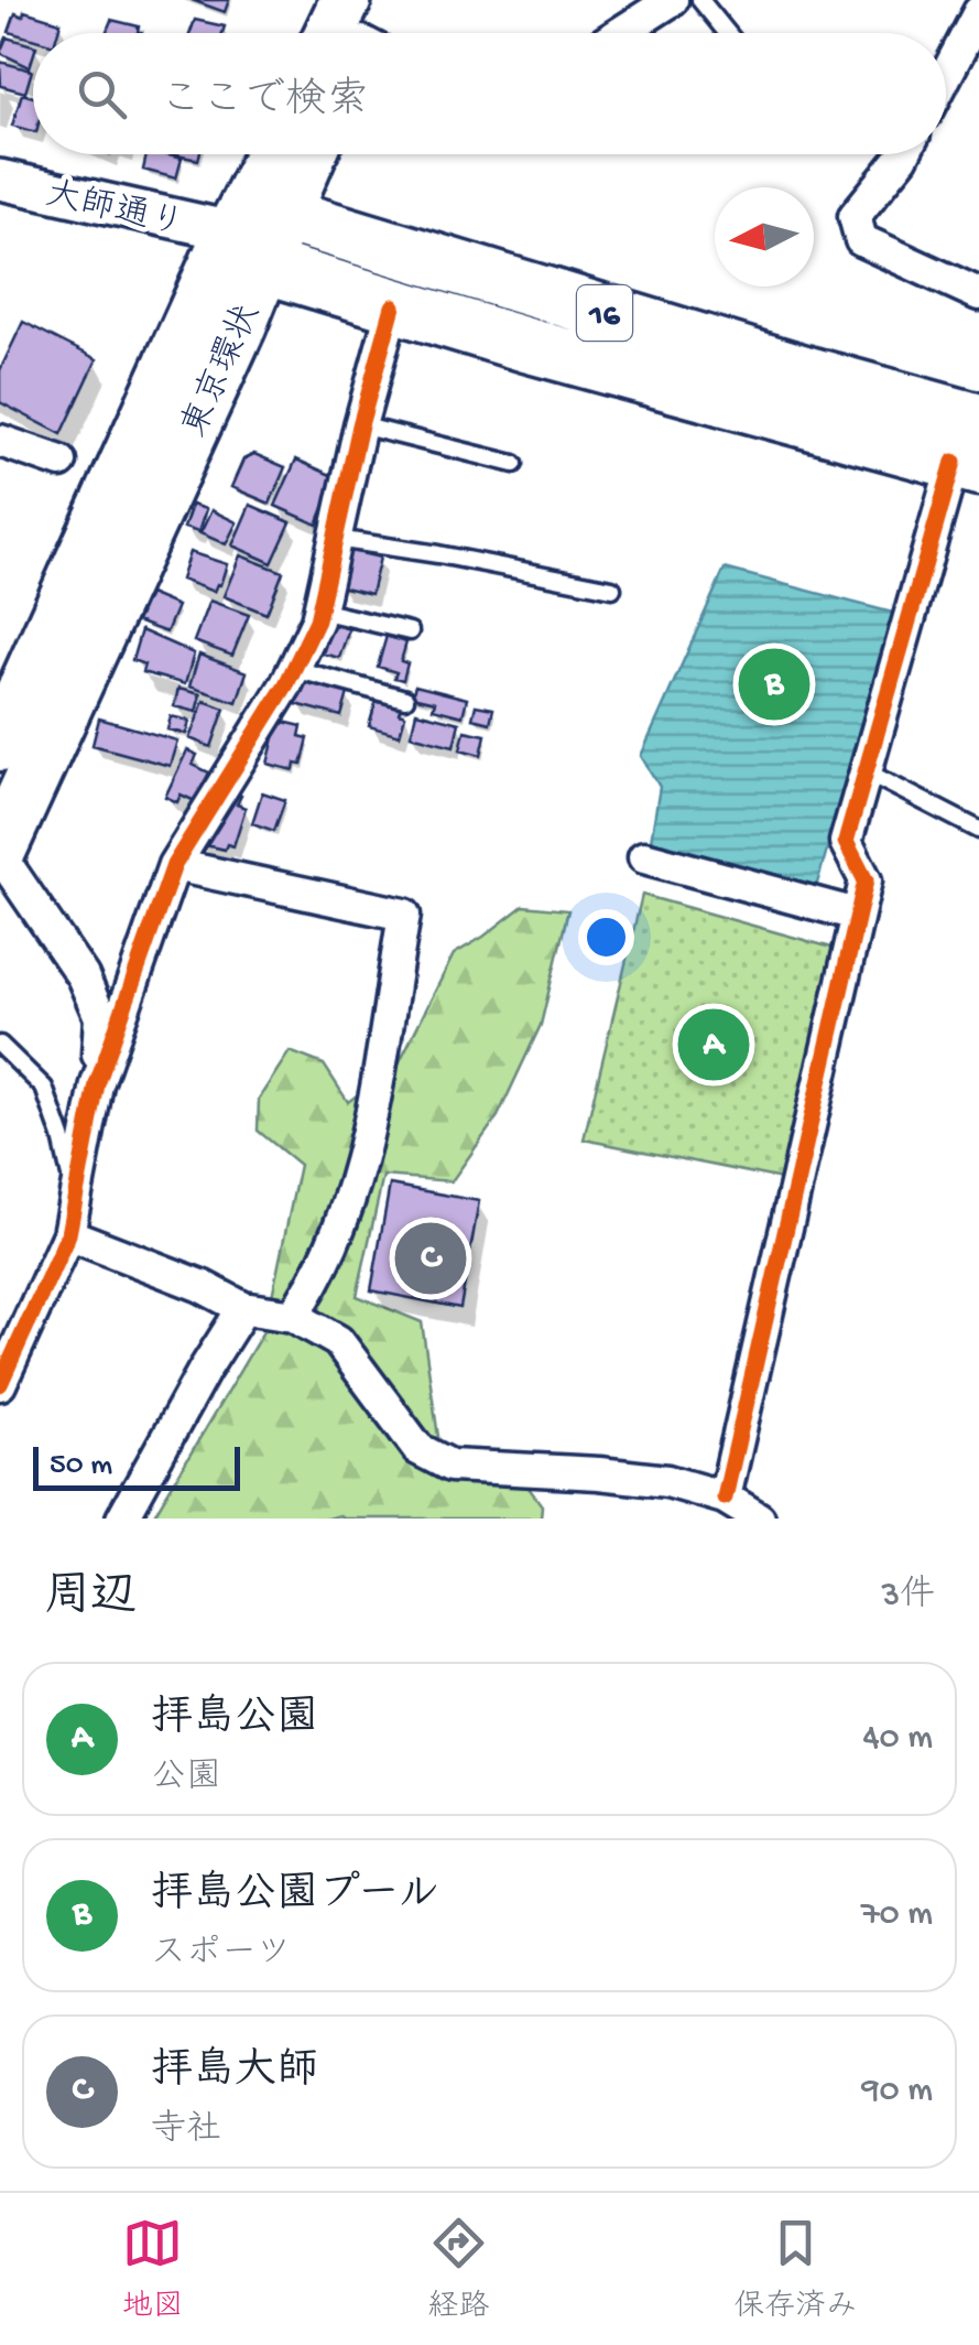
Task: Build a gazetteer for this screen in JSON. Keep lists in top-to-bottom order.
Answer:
{
  "streets": {
    "highway": ["16", "東京環状"],
    "street": ["大師通り"]
  },
  "crossings": [
    ["大師通り", "東京環状"],
    ["16", "東京環状"]
  ],
  "scale_bar": "50 m",
  "north": "left",
  "page": {
    "search": "ここで検索",
    "pins": ["B", "A", "C"],
    "scale": "50 m",
    "heading": ["周辺", "3件"],
    "list": [
      {
        "mark": "A",
        "name": "拝島公園",
        "note": "公園",
        "value": "40 m"
      },
      {
        "mark": "B",
        "name": "拝島公園プール",
        "note": "スポーツ",
        "value": "70 m"
      },
      {
        "mark": "C",
        "name": "拝島大師",
        "note": "寺社",
        "value": "90 m"
      }
    ],
    "nav": ["地図", "経路", "保存済み"]
  }
}
